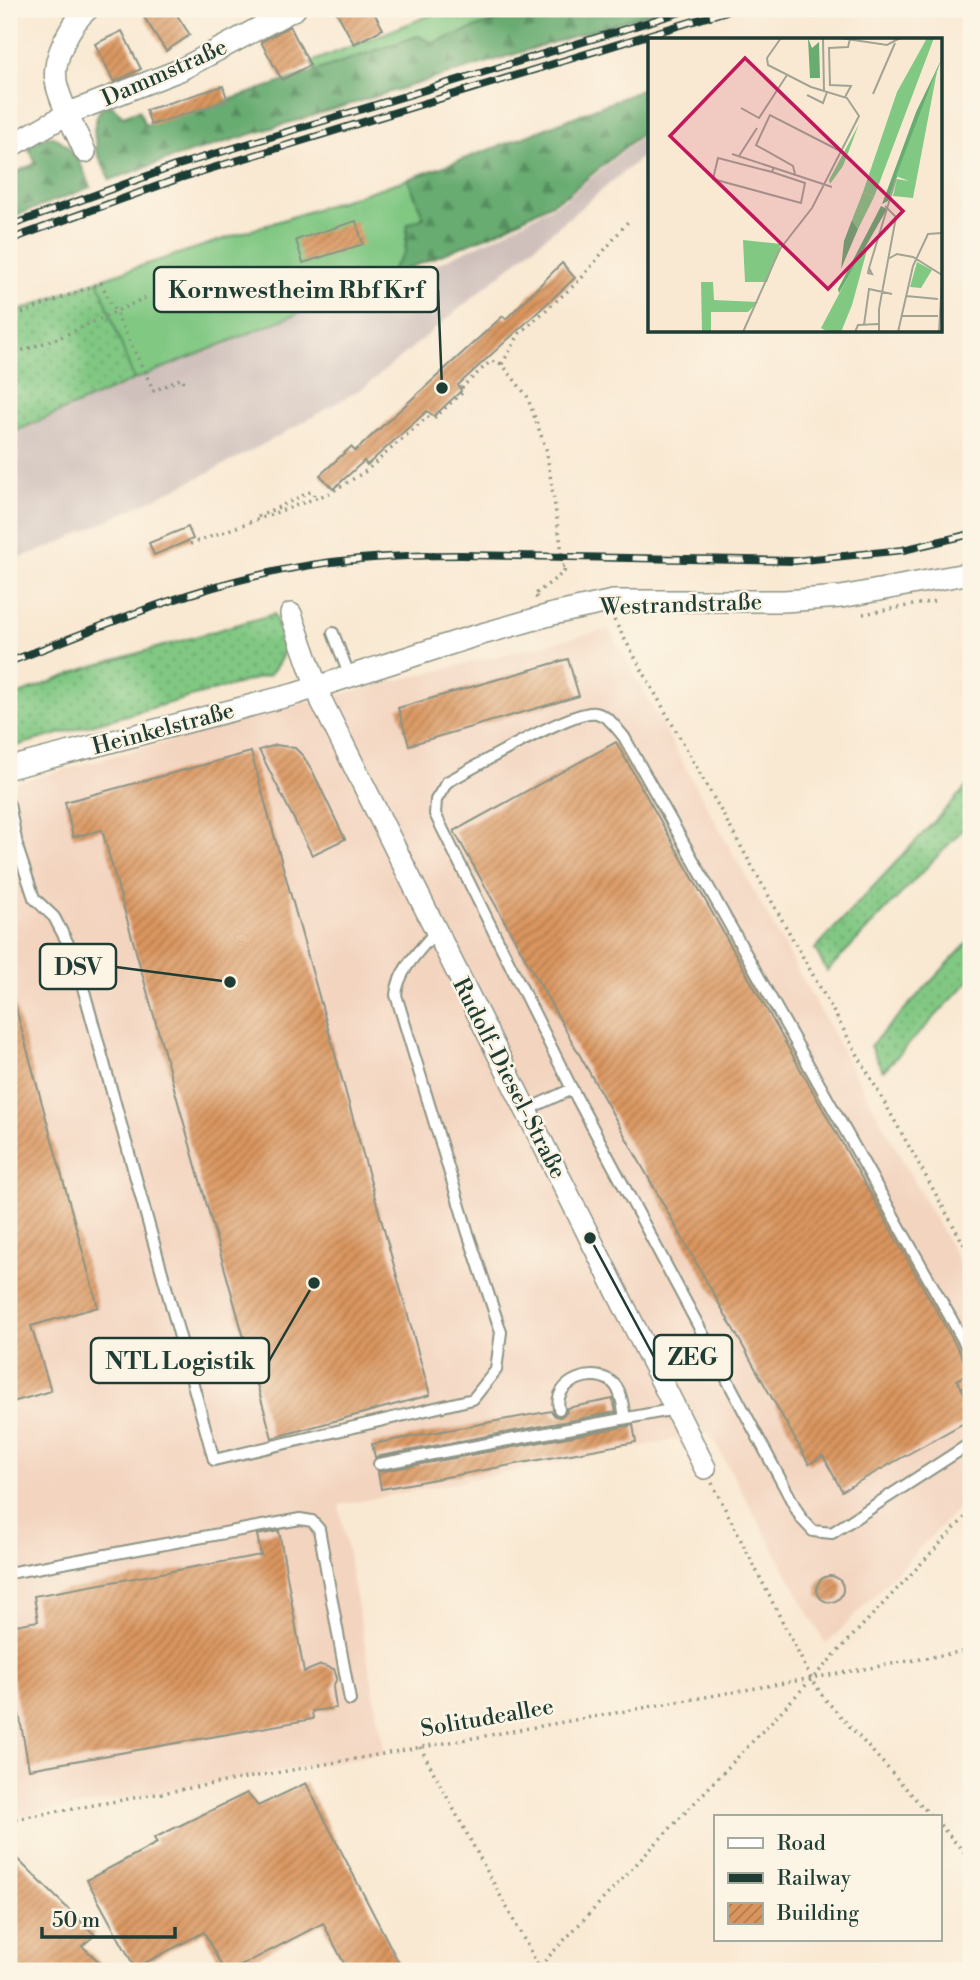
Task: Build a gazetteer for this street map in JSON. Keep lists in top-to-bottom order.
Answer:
{
  "streets": {
    "street": [
      "Dammstraße",
      "Westrandstraße",
      "Heinkelstraße",
      "Rudolf-Diesel-Straße"
    ],
    "path": ["Solitudeallee"]
  },
  "crossings": [
    ["Westrandstraße", "Heinkelstraße"],
    ["Westrandstraße", "Rudolf-Diesel-Straße"],
    ["Heinkelstraße", "Rudolf-Diesel-Straße"]
  ],
  "places": [
    "Kornwestheim Rbf Krf",
    "DSV",
    "ZEG",
    "NTL Logistik"
  ],
  "legend": ["Road", "Railway", "Building"],
  "scale_bar": "50 m"
}
